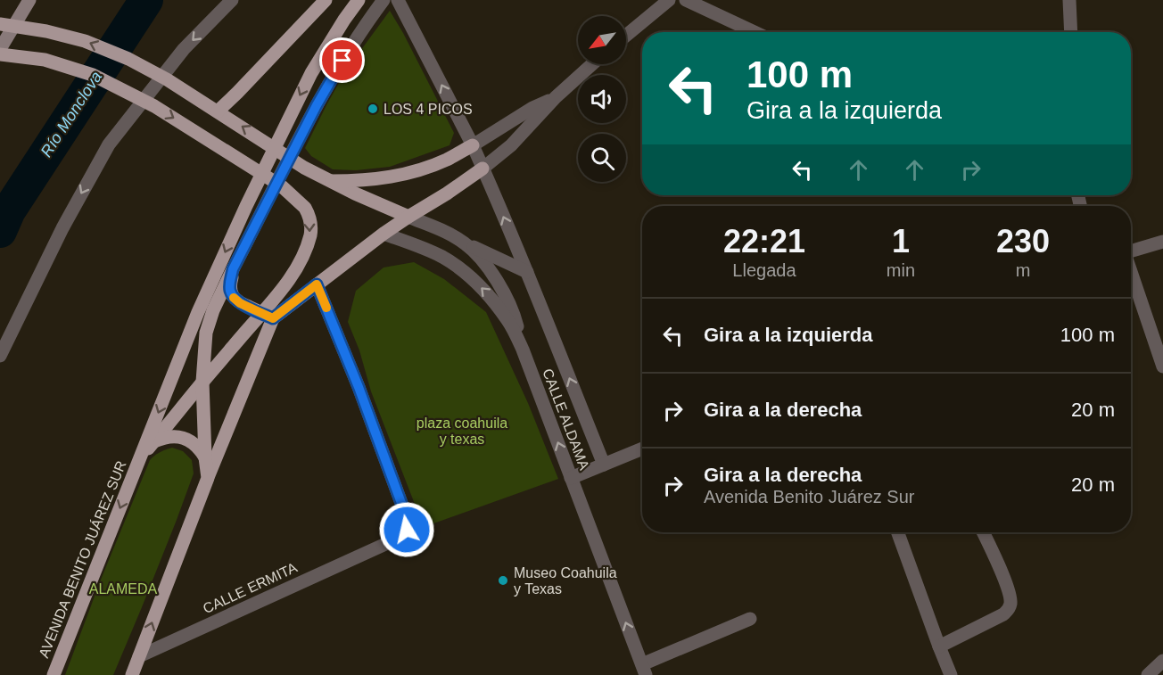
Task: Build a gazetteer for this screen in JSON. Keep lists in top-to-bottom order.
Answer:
{
  "streets": {
    "main road": ["AVENIDA BENITO JUÁREZ SUR"],
    "street": ["CALLE ALDAMA", "CALLE ERMITA"]
  },
  "water": ["Río Monclova"],
  "parks": ["plaza coahuila y texas", "ALAMEDA"],
  "places": ["LOS 4 PICOS", "Museo Coahuila y Texas"],
  "north": "bottom left",
  "page": {
    "turn": ["100 m", "Gira a la izquierda"],
    "eta": [
      "22:21",
      "Llegada",
      "1",
      "min",
      "230",
      "m"
    ],
    "list": [
      {
        "name": "Gira a la izquierda",
        "value": "100 m"
      },
      {
        "name": "Gira a la derecha",
        "value": "20 m"
      },
      {
        "name": "Gira a la derecha",
        "note": "Avenida Benito Juárez Sur",
        "value": "20 m"
      }
    ]
  }
}
